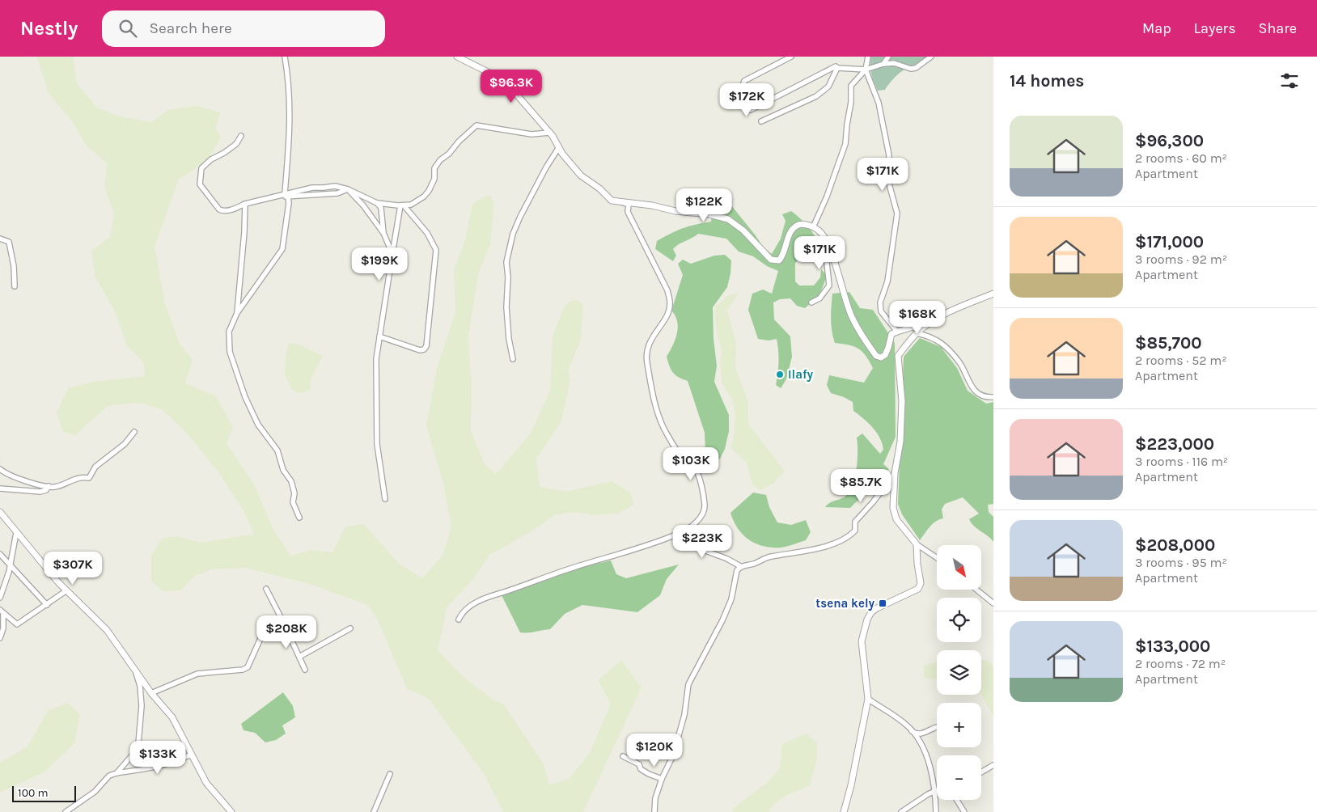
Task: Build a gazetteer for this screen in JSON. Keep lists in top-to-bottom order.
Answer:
{
  "places": {
    "other": ["Ilafy"],
    "transit": ["tsena kely"]
  },
  "scale_bar": "100 m",
  "north": "bottom right",
  "page": {
    "header": "Nestly",
    "search": "Search here",
    "nav": ["Map", "Layers", "Share"],
    "heading": "14 homes",
    "price": [
      "$96.3K",
      "$172K",
      "$171K",
      "$122K",
      "$171K",
      "$199K",
      "$168K",
      "$103K",
      "$85.7K",
      "$223K",
      "$307K",
      "$208K",
      "$120K",
      "$133K"
    ],
    "list": [
      {
        "name": "$96,300",
        "note": "2 rooms · 60 m² · Apartment"
      },
      {
        "name": "$171,000",
        "note": "3 rooms · 92 m² · Apartment"
      },
      {
        "name": "$85,700",
        "note": "2 rooms · 52 m² · Apartment"
      },
      {
        "name": "$223,000",
        "note": "3 rooms · 116 m² · Apartment"
      },
      {
        "name": "$208,000",
        "note": "3 rooms · 95 m² · Apartment"
      },
      {
        "name": "$133,000",
        "note": "2 rooms · 72 m² · Apartment"
      }
    ],
    "map_buttons": ["+", "−"],
    "scale": "100 m"
  }
}
